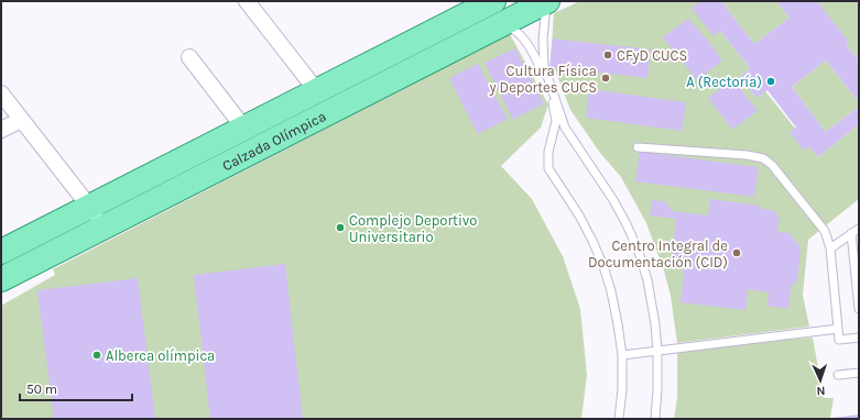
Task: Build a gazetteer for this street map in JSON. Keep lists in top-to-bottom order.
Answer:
{
  "streets": {
    "main road": ["Calzada Olímpica"]
  },
  "places": [
    "CFyD CUCS",
    "Cultura Física y Deportes CUCS",
    "A (Rectoría)",
    "Complejo Deportivo Universitario",
    "Centro Integral de Documentación (CID)",
    "Alberca olímpica"
  ],
  "scale_bar": "50 m",
  "north": "bottom"
}
